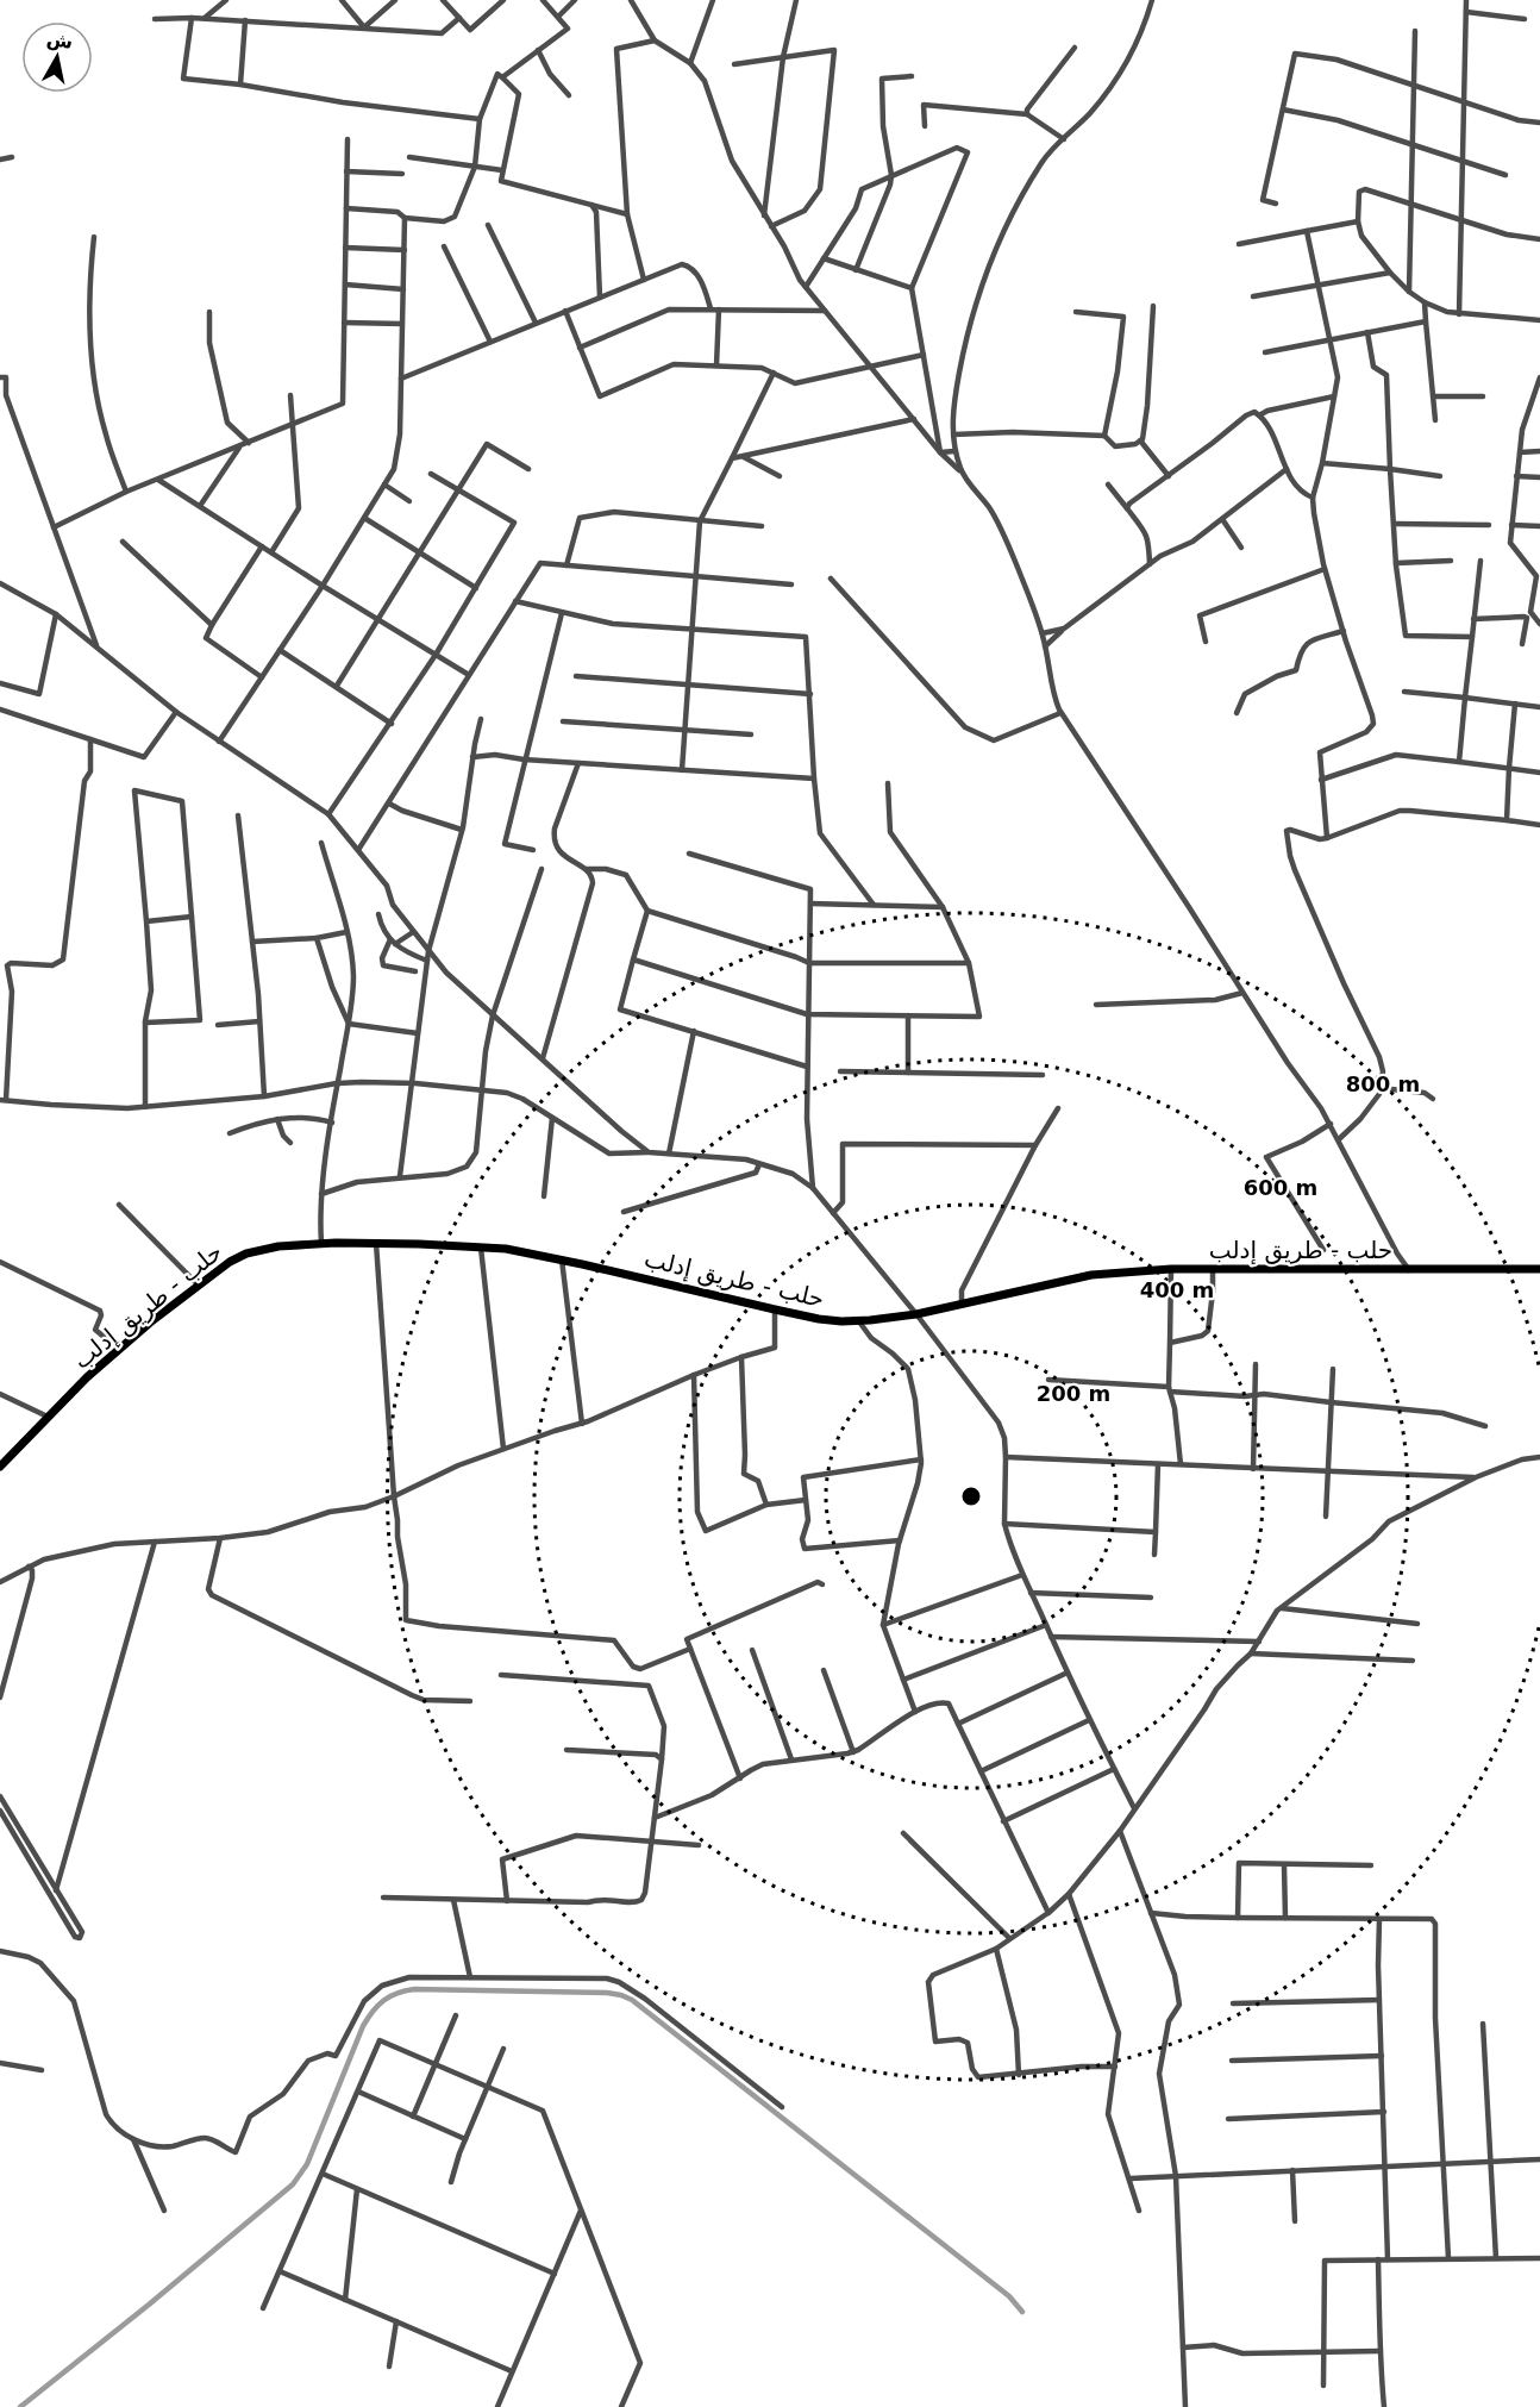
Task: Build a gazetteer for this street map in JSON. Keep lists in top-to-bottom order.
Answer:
{
  "streets": {
    "highway": ["حلب - طريق إدلب"]
  },
  "north": "top",
  "rings": [
    "800 m",
    "600 m",
    "400 m",
    "200 m"
  ]
}
